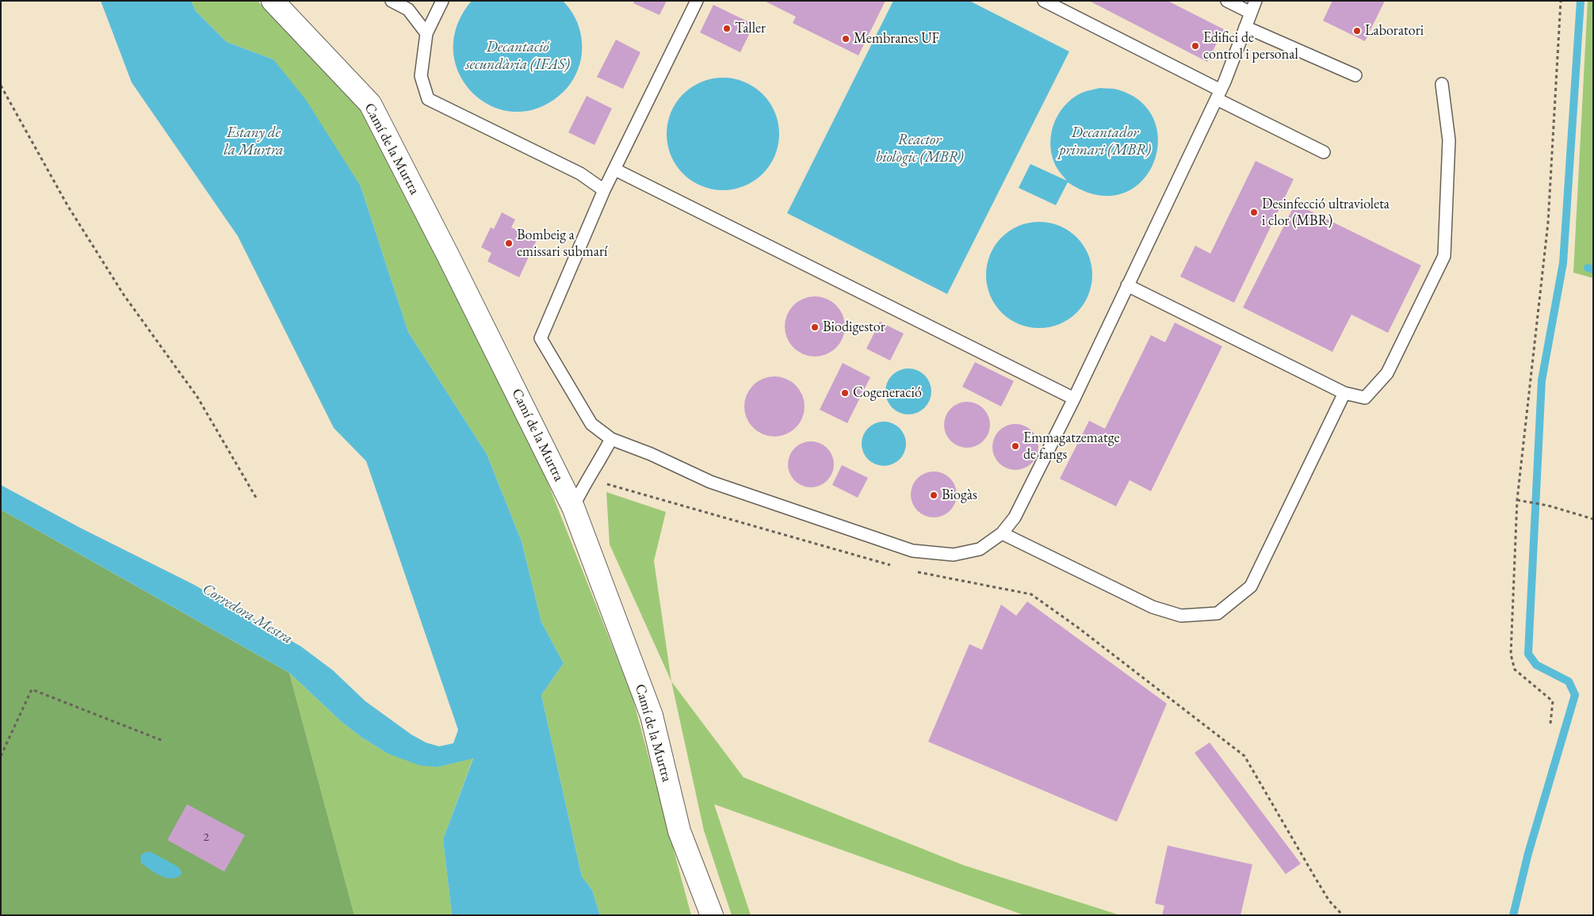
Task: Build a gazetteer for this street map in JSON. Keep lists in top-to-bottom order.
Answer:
{
  "streets": {
    "street": ["Camí de la Murtra"]
  },
  "water": [
    "Decantació secundària (IFAS)",
    "Estany de la Murtra",
    "Decantador primari (MBR)",
    "Reactor biològic (MBR)",
    "Corredora Mestra"
  ],
  "places": [
    "Taller",
    "Laboratori",
    "Membranes UF",
    "Edifici de control i personal",
    "Desinfecció ultravioleta i clor (MBR)",
    "Bombeig a emissari submarí",
    "Biodigestor",
    "Cogeneració",
    "Emmagatzematge de fangs",
    "Biogàs"
  ],
  "house_numbers": ["2"]
}
